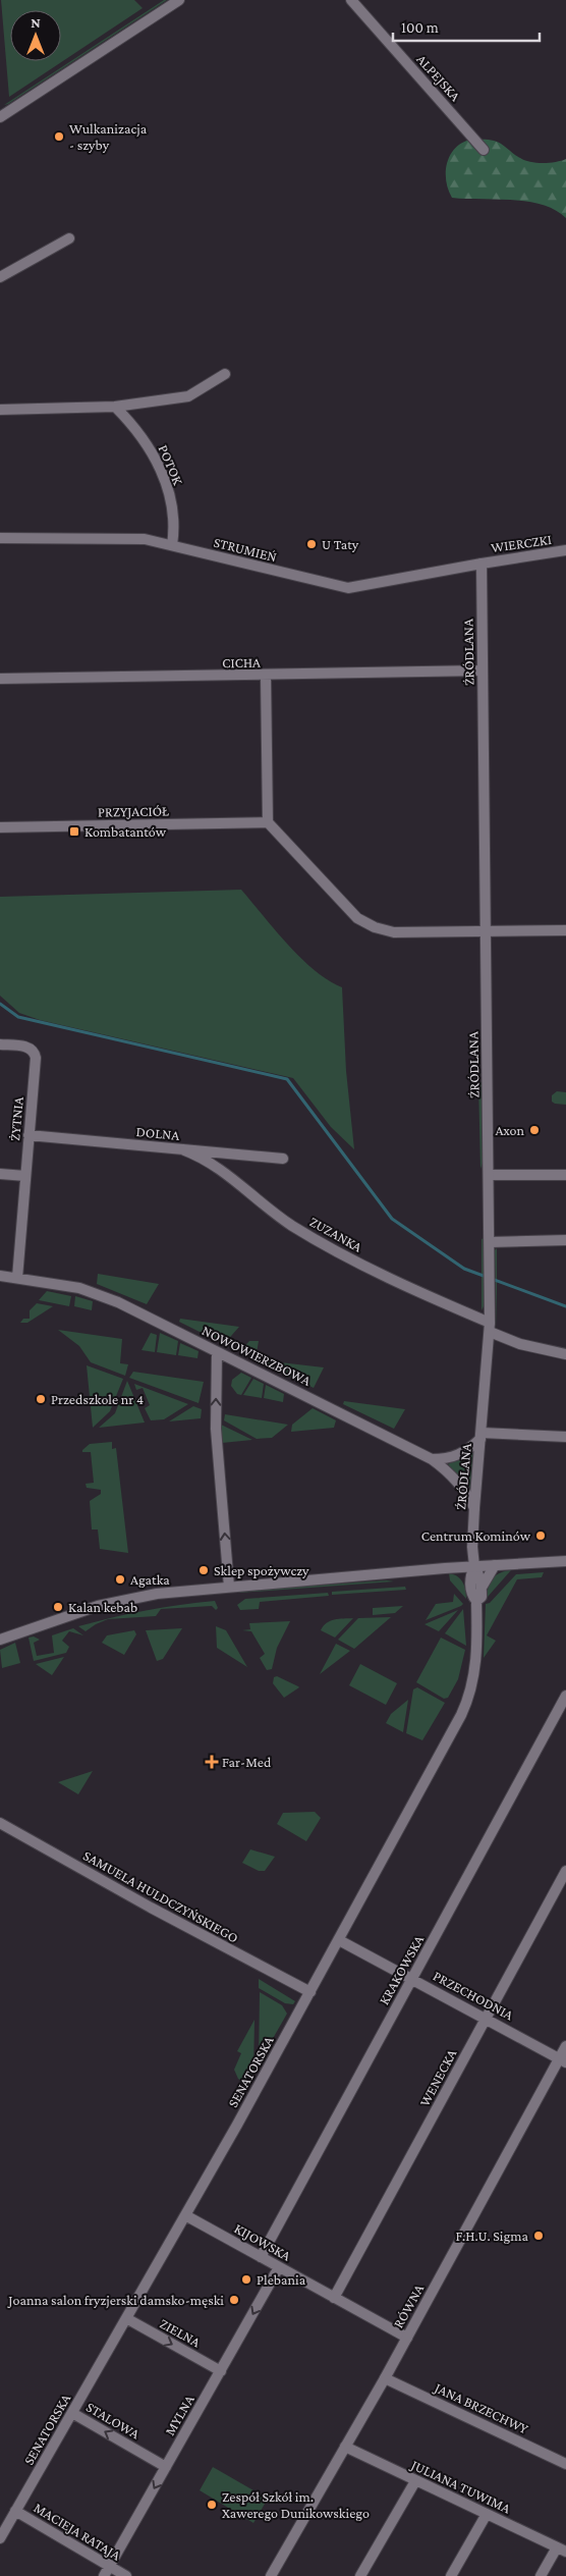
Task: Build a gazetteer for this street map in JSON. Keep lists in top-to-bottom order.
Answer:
{
  "streets": {
    "street": [
      "ALPEJSKA",
      "POTOK",
      "WIERCZKI",
      "STRUMIEŃ",
      "ŹRÓDLANA",
      "CICHA",
      "PRZYJACIÓŁ",
      "ŻYTNIA",
      "DOLNA",
      "ZUZANKA",
      "NOWOWIERZBOWA",
      "SAMUELA HULDCZYŃSKIEGO",
      "KRAKOWSKA",
      "PRZECHODNIA",
      "SENATORSKA",
      "WENECKA",
      "KIJOWSKA",
      "RÓWNA",
      "ZIELNA",
      "JANA BRZECHWY",
      "MYLNA",
      "STALOWA",
      "JULIANA TUWIMA",
      "MACIEJA RATAJA"
    ]
  },
  "crossings": [
    ["POTOK", "STRUMIEŃ"],
    ["WIERCZKI", "STRUMIEŃ"],
    ["WIERCZKI", "ŹRÓDLANA"],
    ["STRUMIEŃ", "ŹRÓDLANA"],
    ["ŹRÓDLANA", "CICHA"],
    ["ŹRÓDLANA", "ZUZANKA"],
    ["ŹRÓDLANA", "NOWOWIERZBOWA"],
    ["ŹRÓDLANA", "SENATORSKA"],
    ["ŻYTNIA", "DOLNA"],
    ["ŻYTNIA", "NOWOWIERZBOWA"],
    ["DOLNA", "ZUZANKA"],
    ["SAMUELA HULDCZYŃSKIEGO", "SENATORSKA"],
    ["KRAKOWSKA", "PRZECHODNIA"],
    ["KRAKOWSKA", "KIJOWSKA"],
    ["PRZECHODNIA", "SENATORSKA"],
    ["PRZECHODNIA", "WENECKA"],
    ["PRZECHODNIA", "RÓWNA"],
    ["SENATORSKA", "KIJOWSKA"],
    ["SENATORSKA", "ZIELNA"],
    ["SENATORSKA", "STALOWA"],
    ["SENATORSKA", "MACIEJA RATAJA"],
    ["WENECKA", "KIJOWSKA"],
    ["KIJOWSKA", "RÓWNA"],
    ["KIJOWSKA", "MYLNA"],
    ["RÓWNA", "JANA BRZECHWY"],
    ["RÓWNA", "JULIANA TUWIMA"],
    ["ZIELNA", "MYLNA"],
    ["MYLNA", "STALOWA"],
    ["MYLNA", "MACIEJA RATAJA"]
  ],
  "one_way": ["ZIELNA", "MYLNA", "STALOWA"],
  "places": {
    "other": [
      "Wulkanizacja - szyby",
      "U Taty",
      "Axon",
      "Przedszkole nr 4",
      "Centrum Kominów",
      "Sklep spożywczy",
      "Agatka",
      "Kalan kebab",
      "F.H.U. Sigma",
      "Plebania",
      "Joanna salon fryzjerski damsko-męski",
      "Zespół Szkół im. Xawerego Dunikowskiego"
    ],
    "transit": ["Kombatantów"],
    "health": ["Far-Med"]
  },
  "scale_bar": "100 m",
  "north": "top"
}
